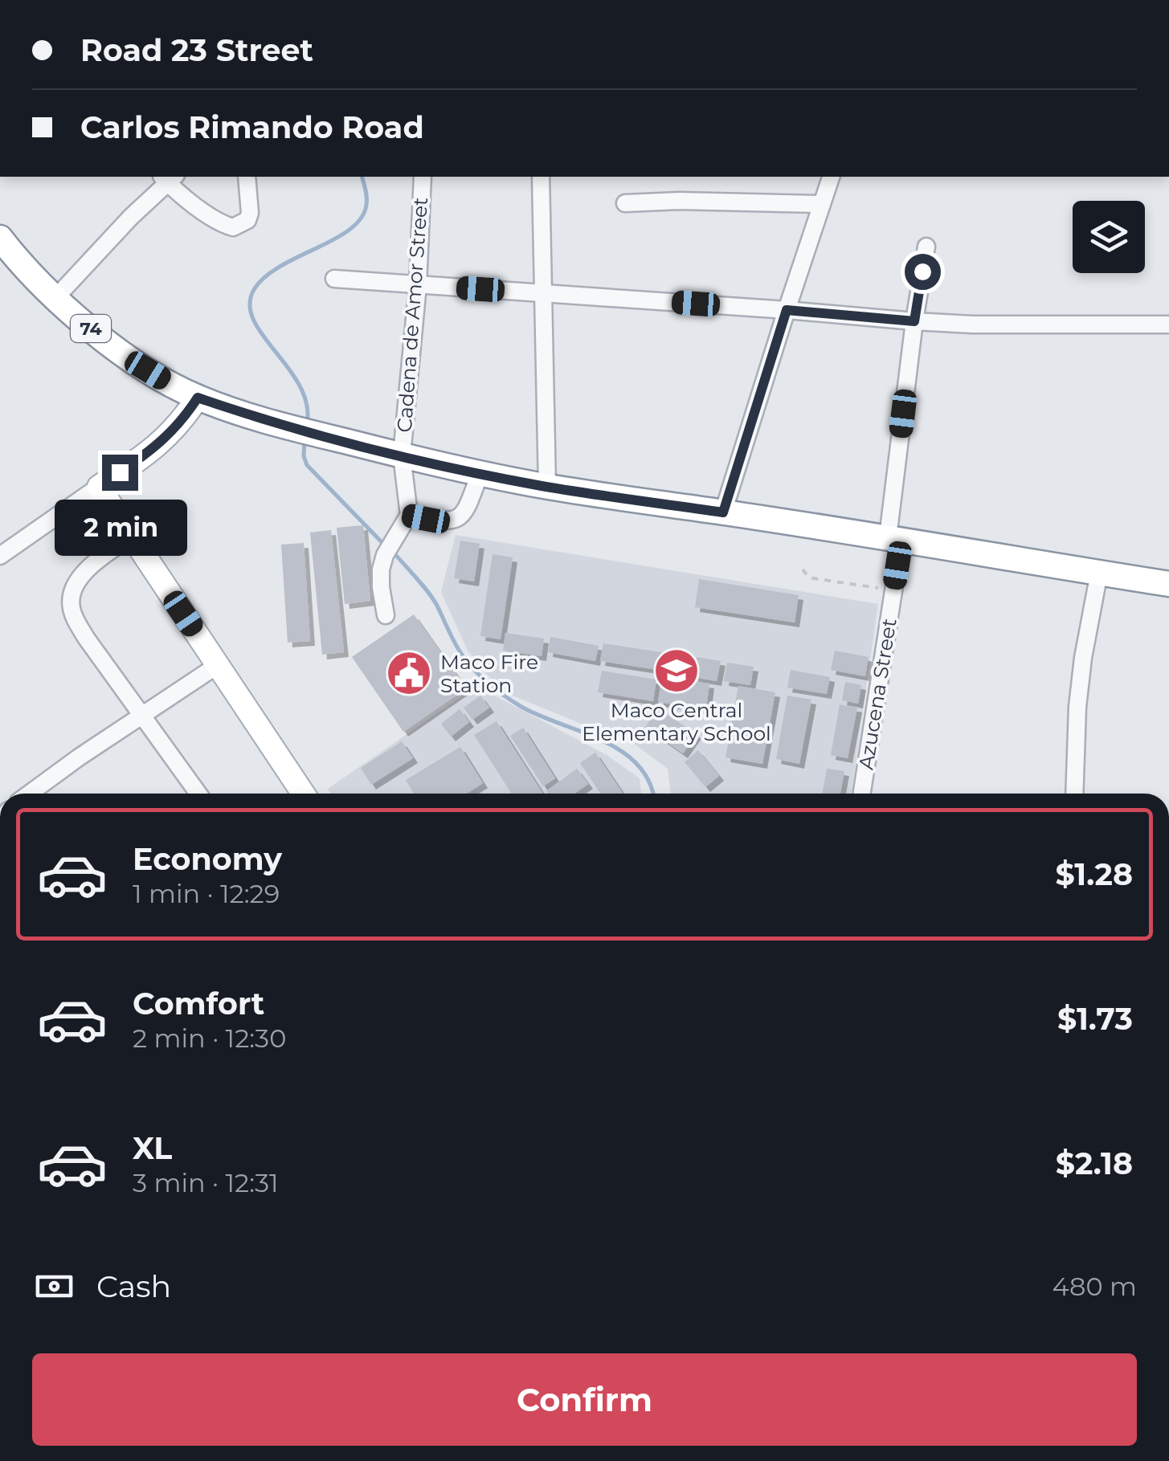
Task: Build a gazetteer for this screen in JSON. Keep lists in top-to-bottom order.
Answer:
{
  "streets": {
    "highway": ["74"],
    "street": ["Cadena de Amor Street", "Azucena Street"]
  },
  "crossings": [
    ["Cadena de Amor Street", "74"],
    ["74", "Azucena Street"]
  ],
  "places": {
    "school or university": ["Maco Central Elementary School"],
    "public building": ["Maco Fire Station"]
  },
  "page": {
    "banner": ["Road 23 Street", "Carlos Rimando Road"],
    "bubble": "2 min",
    "list": [
      {
        "name": "Economy",
        "note": "1 min · 12:29",
        "value": "$1.28"
      },
      {
        "name": "Comfort",
        "note": "2 min · 12:30",
        "value": "$1.73"
      },
      {
        "name": "XL",
        "note": "3 min · 12:31",
        "value": "$2.18"
      }
    ],
    "pay": ["Cash", "480 m"],
    "buttons": "Confirm"
  }
}
